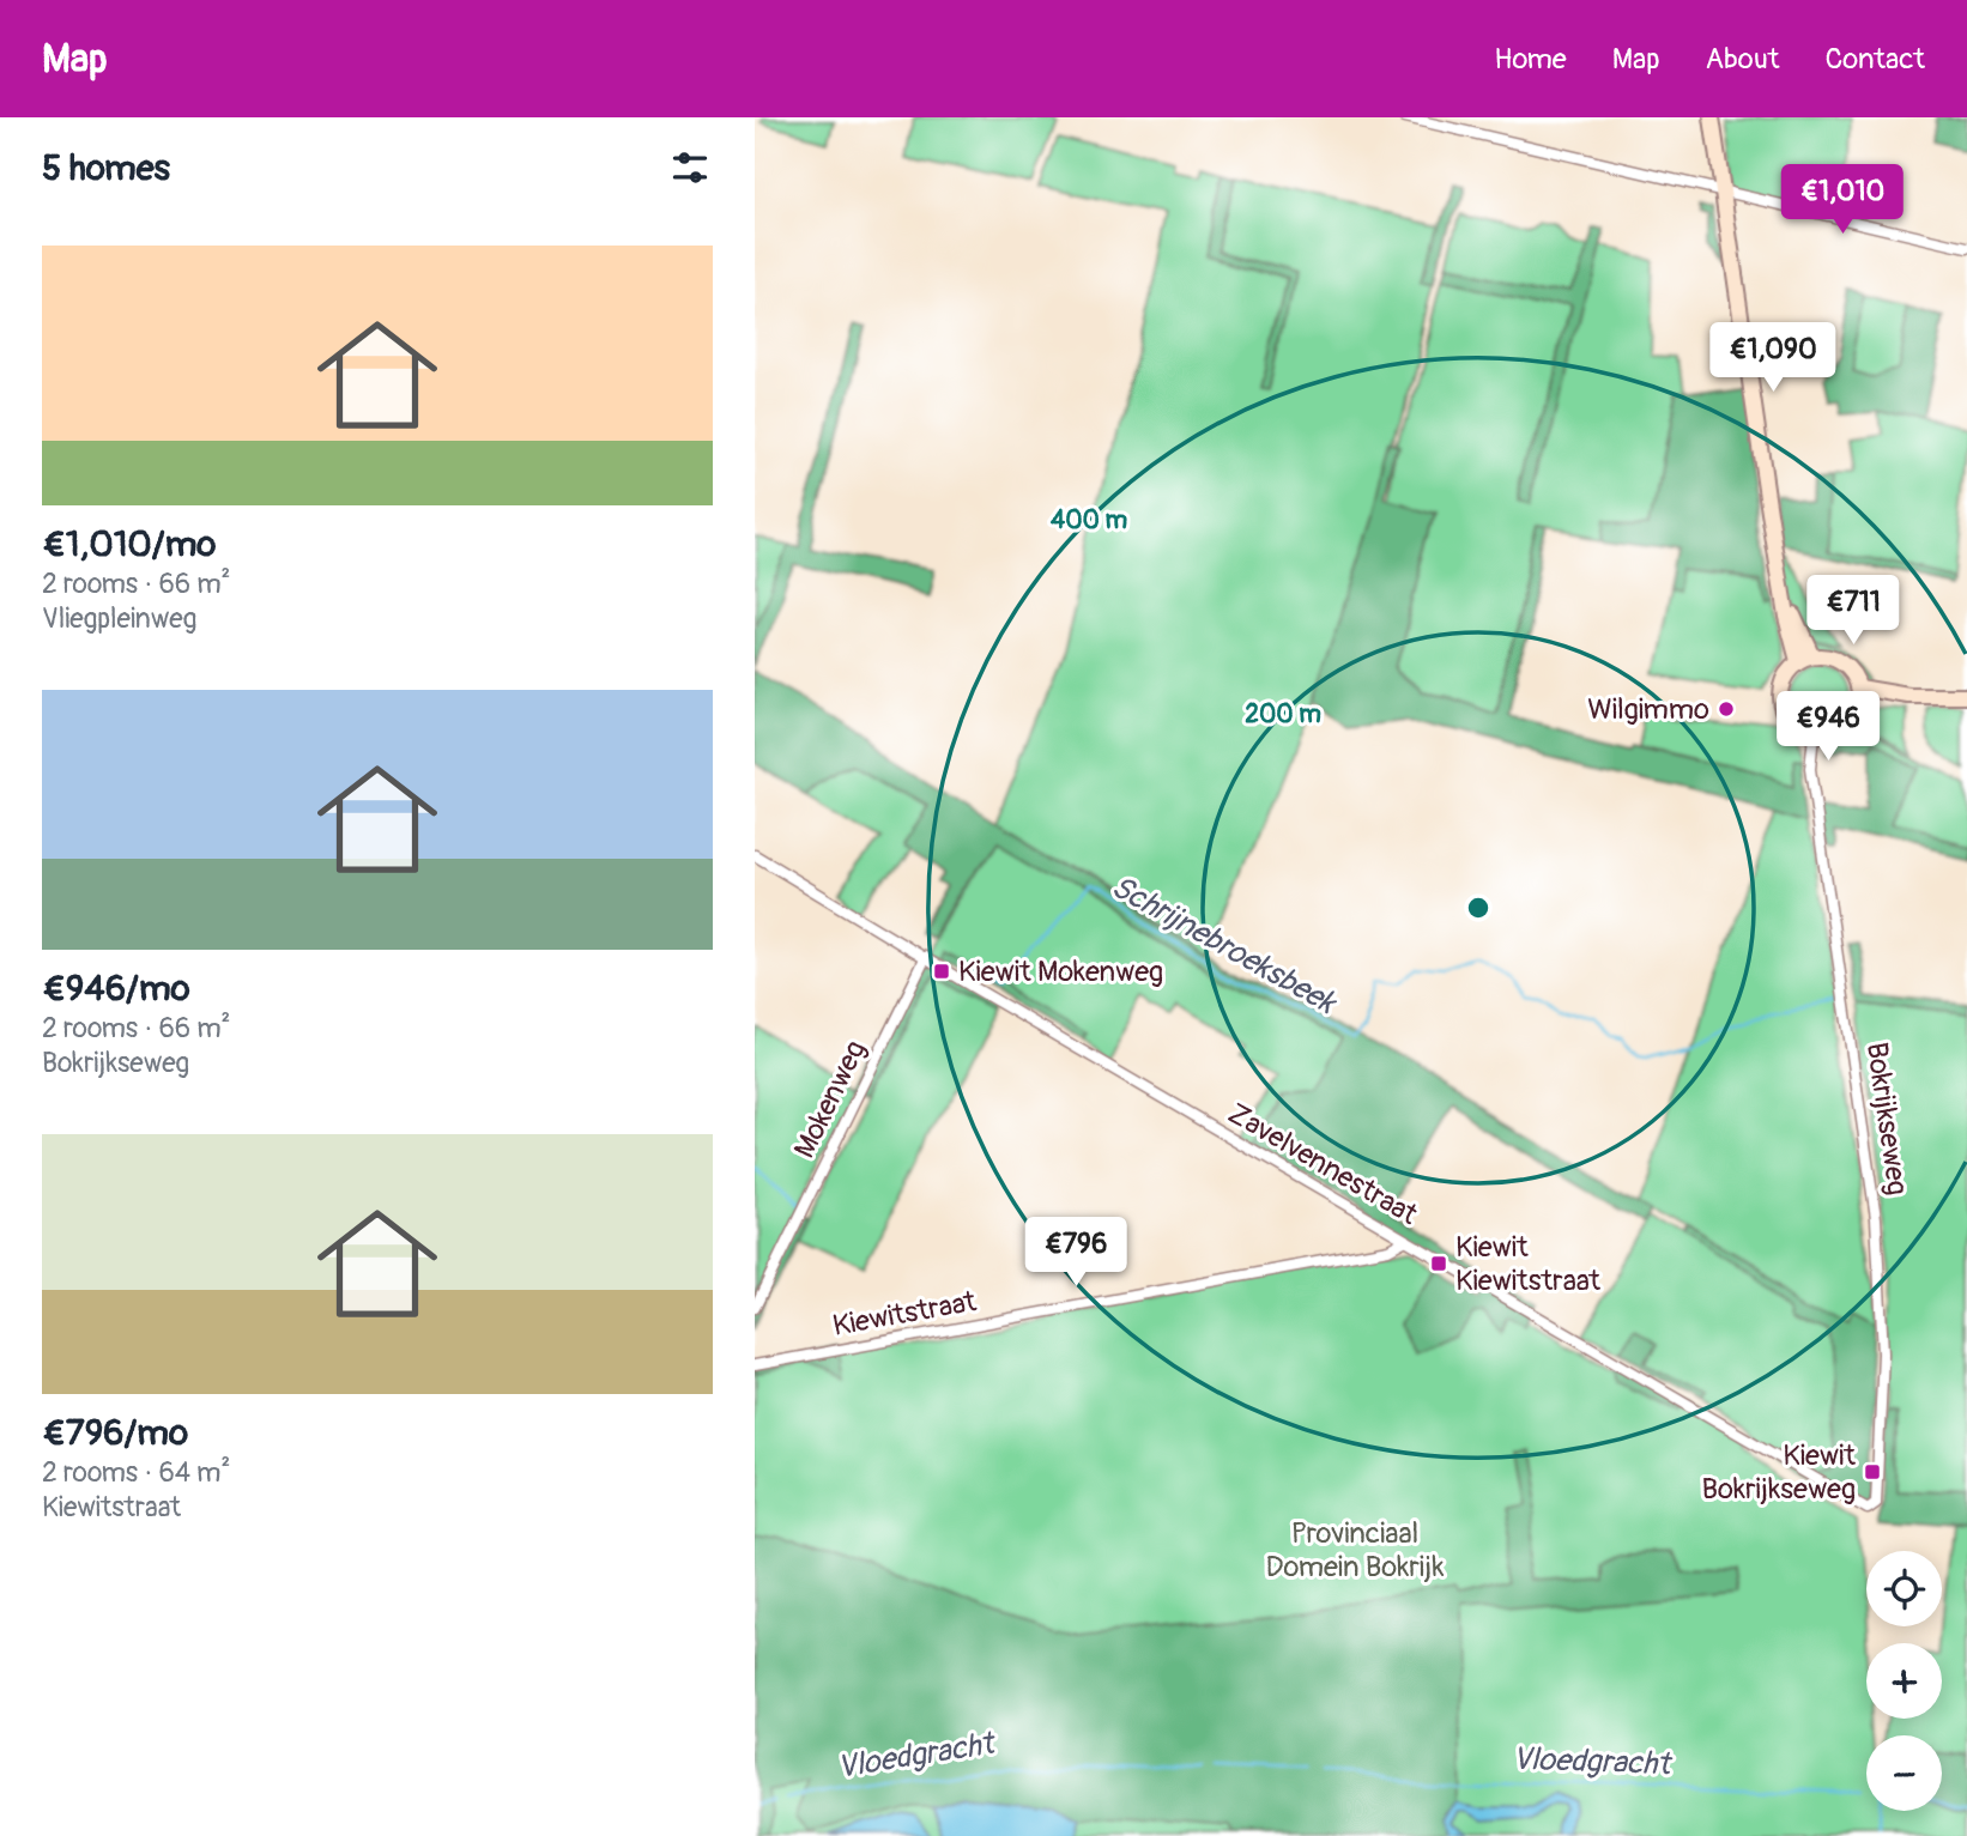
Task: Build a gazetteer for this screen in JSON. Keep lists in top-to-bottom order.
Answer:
{
  "streets": {
    "street": [
      "Mokenweg",
      "Bokrijkseweg",
      "Zavelvennestraat",
      "Kiewitstraat"
    ]
  },
  "crossings": [
    ["Mokenweg", "Zavelvennestraat"],
    ["Bokrijkseweg", "Zavelvennestraat"],
    ["Zavelvennestraat", "Kiewitstraat"]
  ],
  "water": ["Schrijnebroeksbeek", "Vloedgracht"],
  "parks": ["Provinciaal Domein Bokrijk"],
  "places": {
    "other": ["Wilgimmo"],
    "transit": ["Kiewit Mokenweg", "Kiewit Kiewitstraat", "Kiewit Bokrijkseweg"]
  },
  "page": {
    "header": "Map",
    "nav": [
      "Home",
      "Map",
      "About",
      "Contact"
    ],
    "heading": "5 homes",
    "price": [
      "€1,010",
      "€1,090",
      "€711",
      "€946",
      "€796"
    ],
    "list": [
      {
        "name": "€1,010/mo",
        "note": "2 rooms · 66 m² · Vliegpleinweg"
      },
      {
        "name": "€946/mo",
        "note": "2 rooms · 66 m² · Bokrijkseweg"
      },
      {
        "name": "€796/mo",
        "note": "2 rooms · 64 m² · Kiewitstraat"
      }
    ],
    "map_buttons": ["+", "−"]
  },
  "rings": ["400 m", "200 m"]
}
